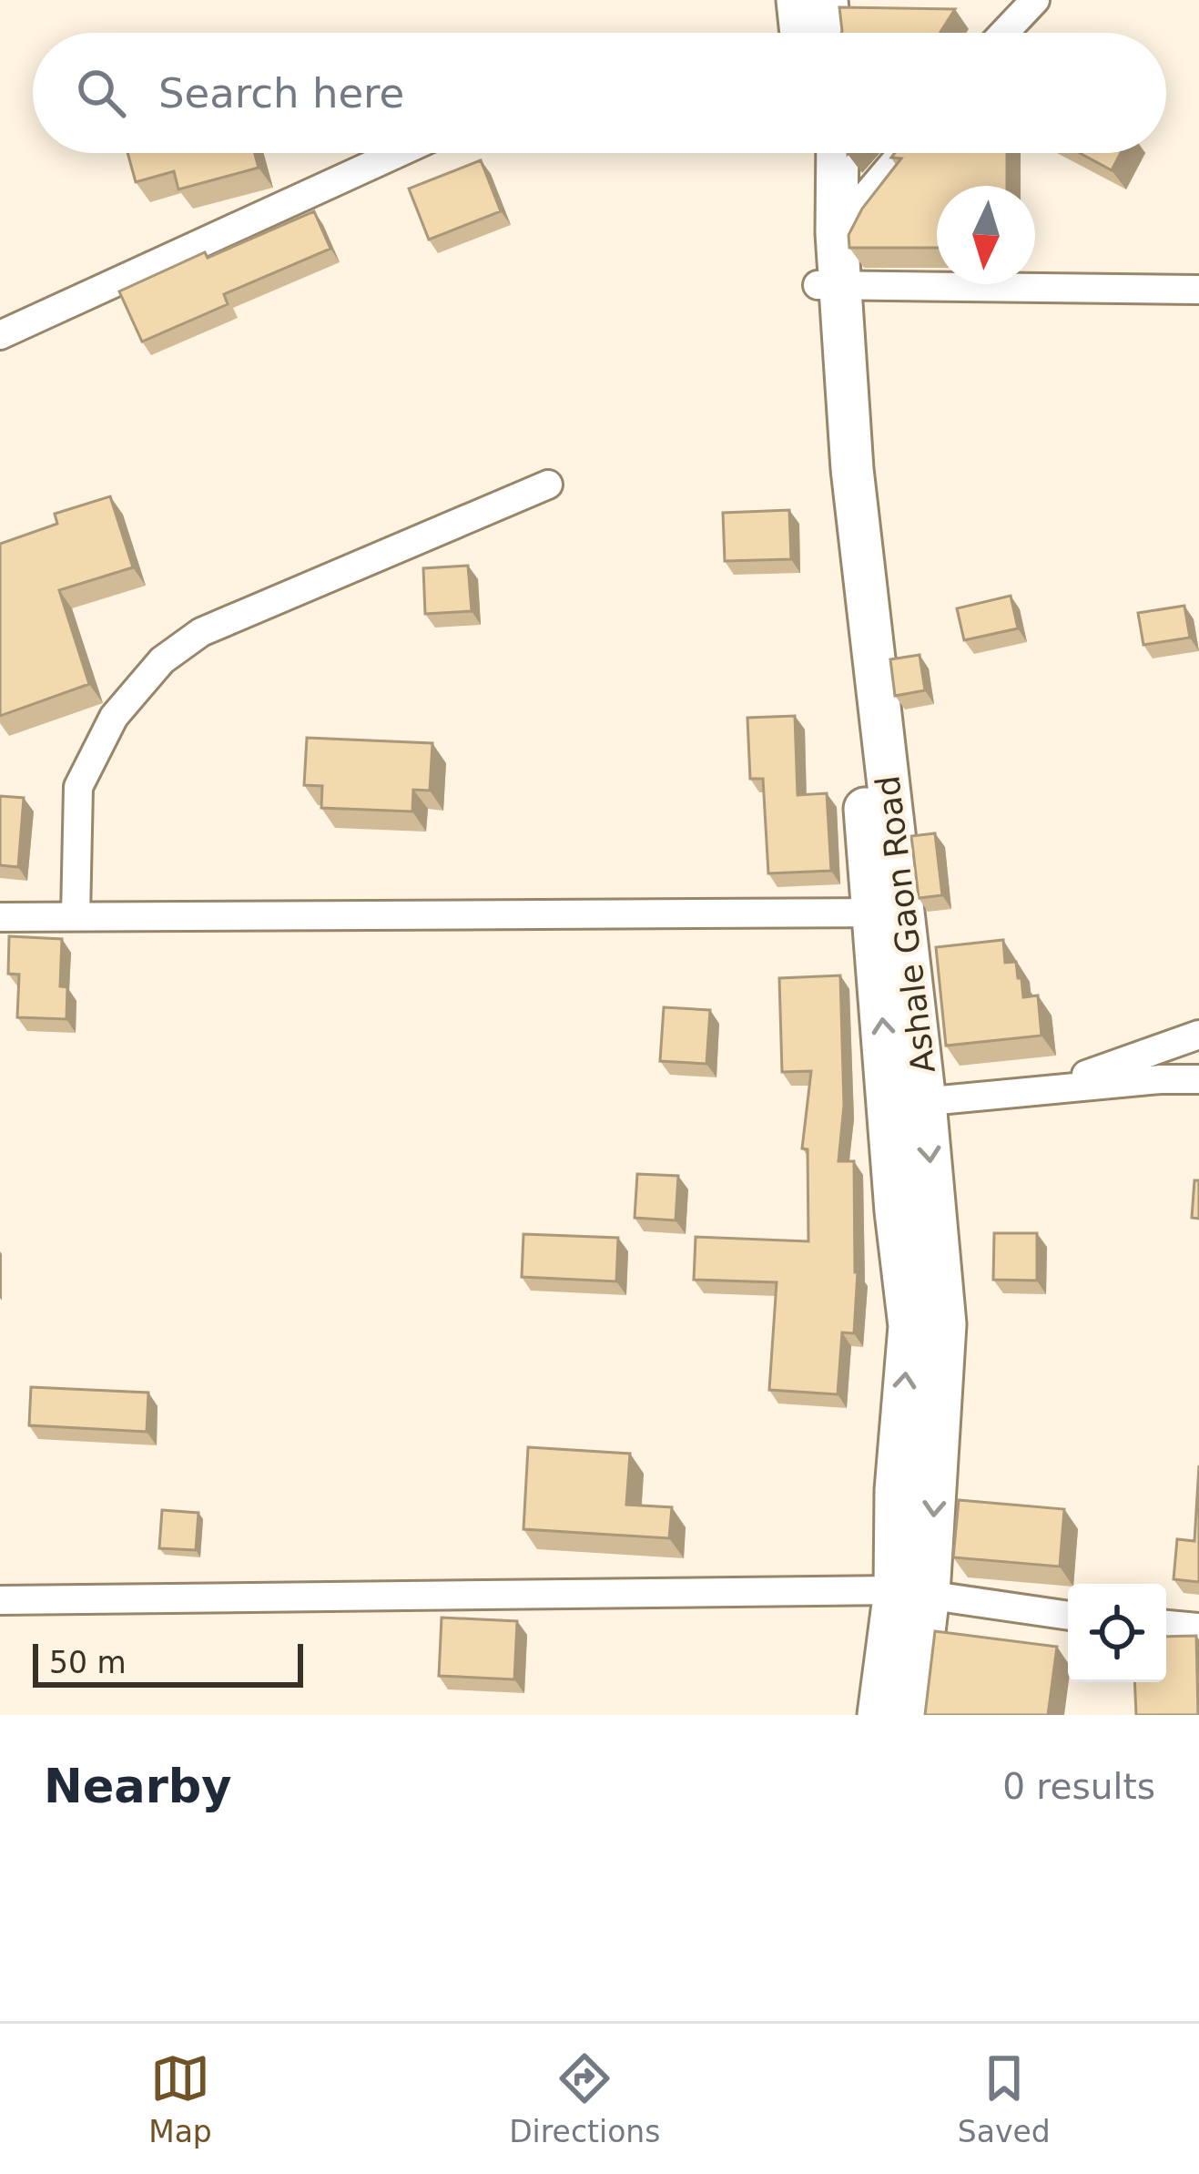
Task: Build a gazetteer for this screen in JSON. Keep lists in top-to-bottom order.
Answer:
{
  "streets": {
    "street": ["Ashale Gaon Road"]
  },
  "scale_bar": "50 m",
  "north": "bottom",
  "page": {
    "search": "Search here",
    "scale": "50 m",
    "heading": ["Nearby", "0 results"],
    "nav": ["Map", "Directions", "Saved"]
  }
}
